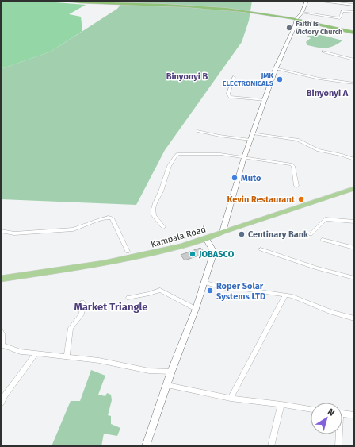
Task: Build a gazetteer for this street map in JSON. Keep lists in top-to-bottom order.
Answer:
{
  "streets": {
    "main road": ["Kampala Road"]
  },
  "districts": ["Binyonyi B", "Binyonyi A", "Market Triangle"],
  "places": [
    "Faith is Victory Church",
    "JMK ELECTRONICALS",
    "Muto",
    "Kevin Restaurant",
    "Centinary Bank",
    "JOBASCO",
    "Roper Solar Systems LTD"
  ],
  "north": "top right"
}
